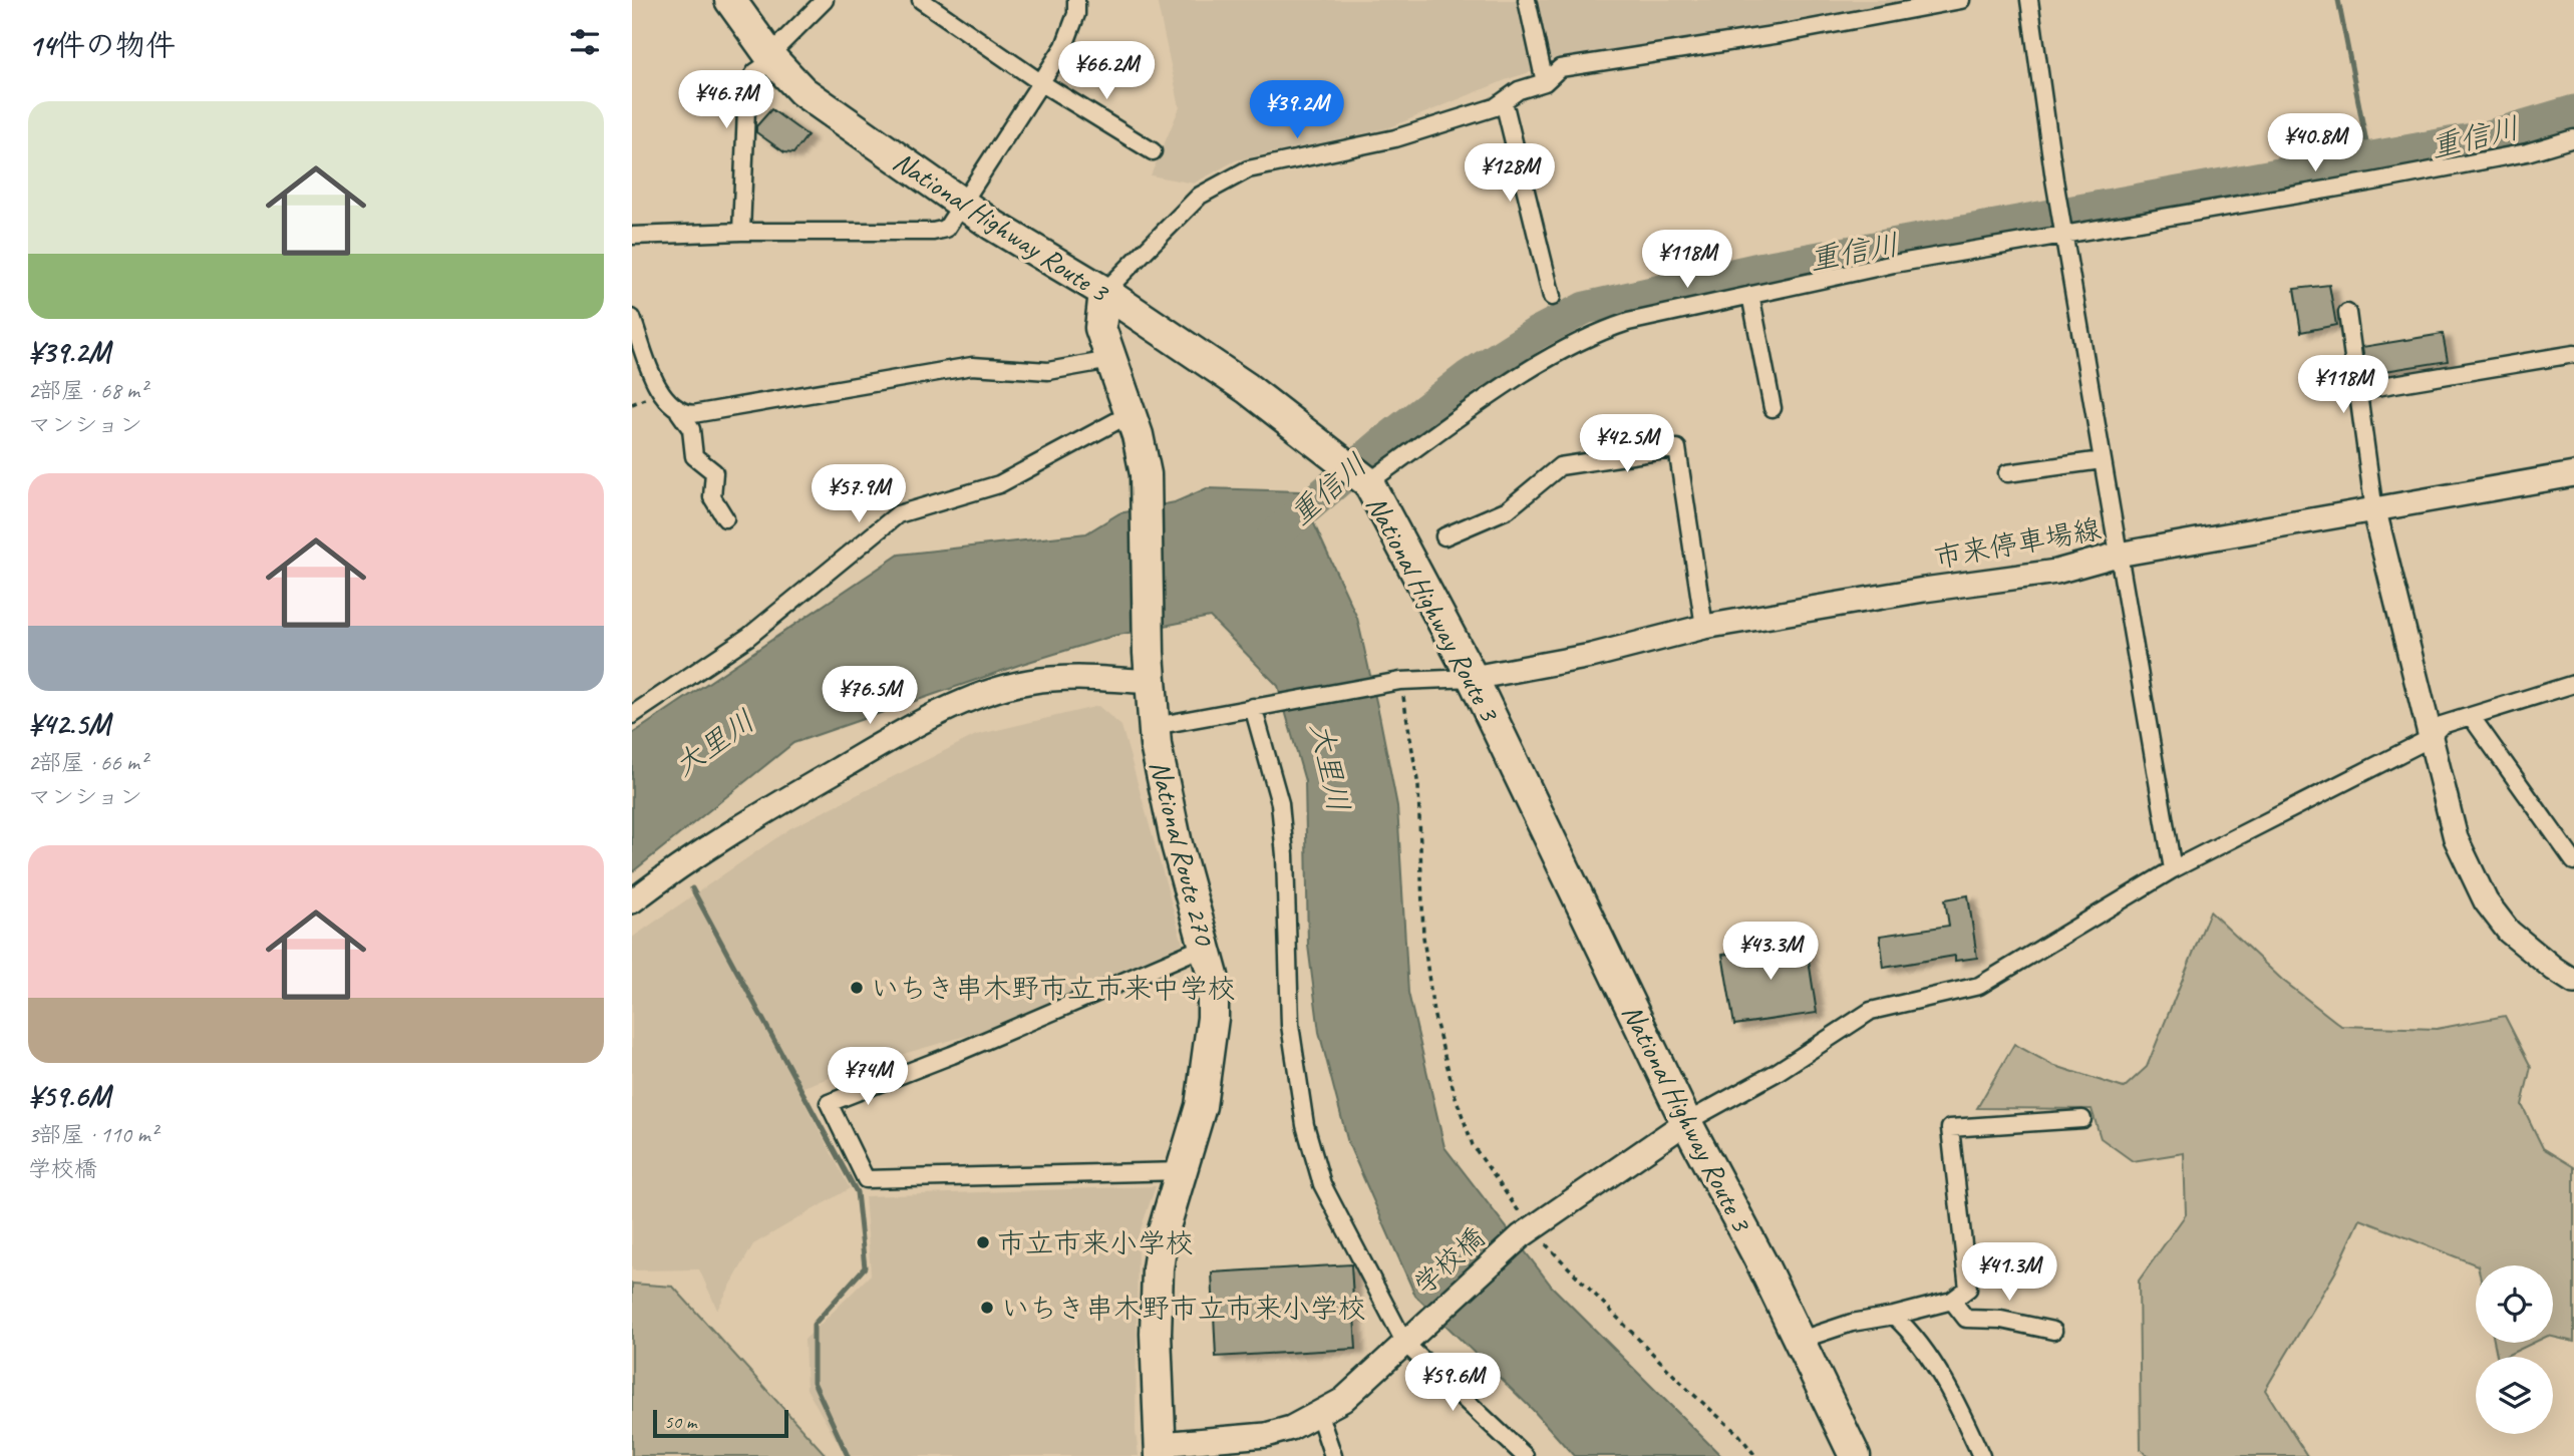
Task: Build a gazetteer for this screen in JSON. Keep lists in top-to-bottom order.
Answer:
{
  "streets": {
    "highway": ["National Highway Route 3", "National Route 270"],
    "street": ["市来停車場線", "学校橋"]
  },
  "crossings": [
    ["National Highway Route 3", "市来停車場線"],
    ["National Highway Route 3", "National Route 270"],
    ["National Highway Route 3", "学校橋"],
    ["National Route 270", "学校橋"]
  ],
  "water": ["重信川", "大里川"],
  "places": ["いちき串木野市立市来中学校", "市立市来小学校", "いちき串木野市立市来小学校"],
  "scale_bar": "50 m",
  "page": {
    "heading": "14件の物件",
    "price": [
      "¥66.2M",
      "¥46.7M",
      "¥39.2M",
      "¥40.8M",
      "¥128M",
      "¥118M",
      "¥118M",
      "¥42.5M",
      "¥57.9M",
      "¥76.5M",
      "¥43.3M",
      "¥74M",
      "¥41.3M",
      "¥59.6M"
    ],
    "list": [
      {
        "name": "¥39.2M",
        "note": "2部屋 · 68 m² · マンション"
      },
      {
        "name": "¥42.5M",
        "note": "2部屋 · 66 m² · マンション"
      },
      {
        "name": "¥59.6M",
        "note": "3部屋 · 110 m² · 学校橋"
      }
    ],
    "scale": "50 m"
  }
}
